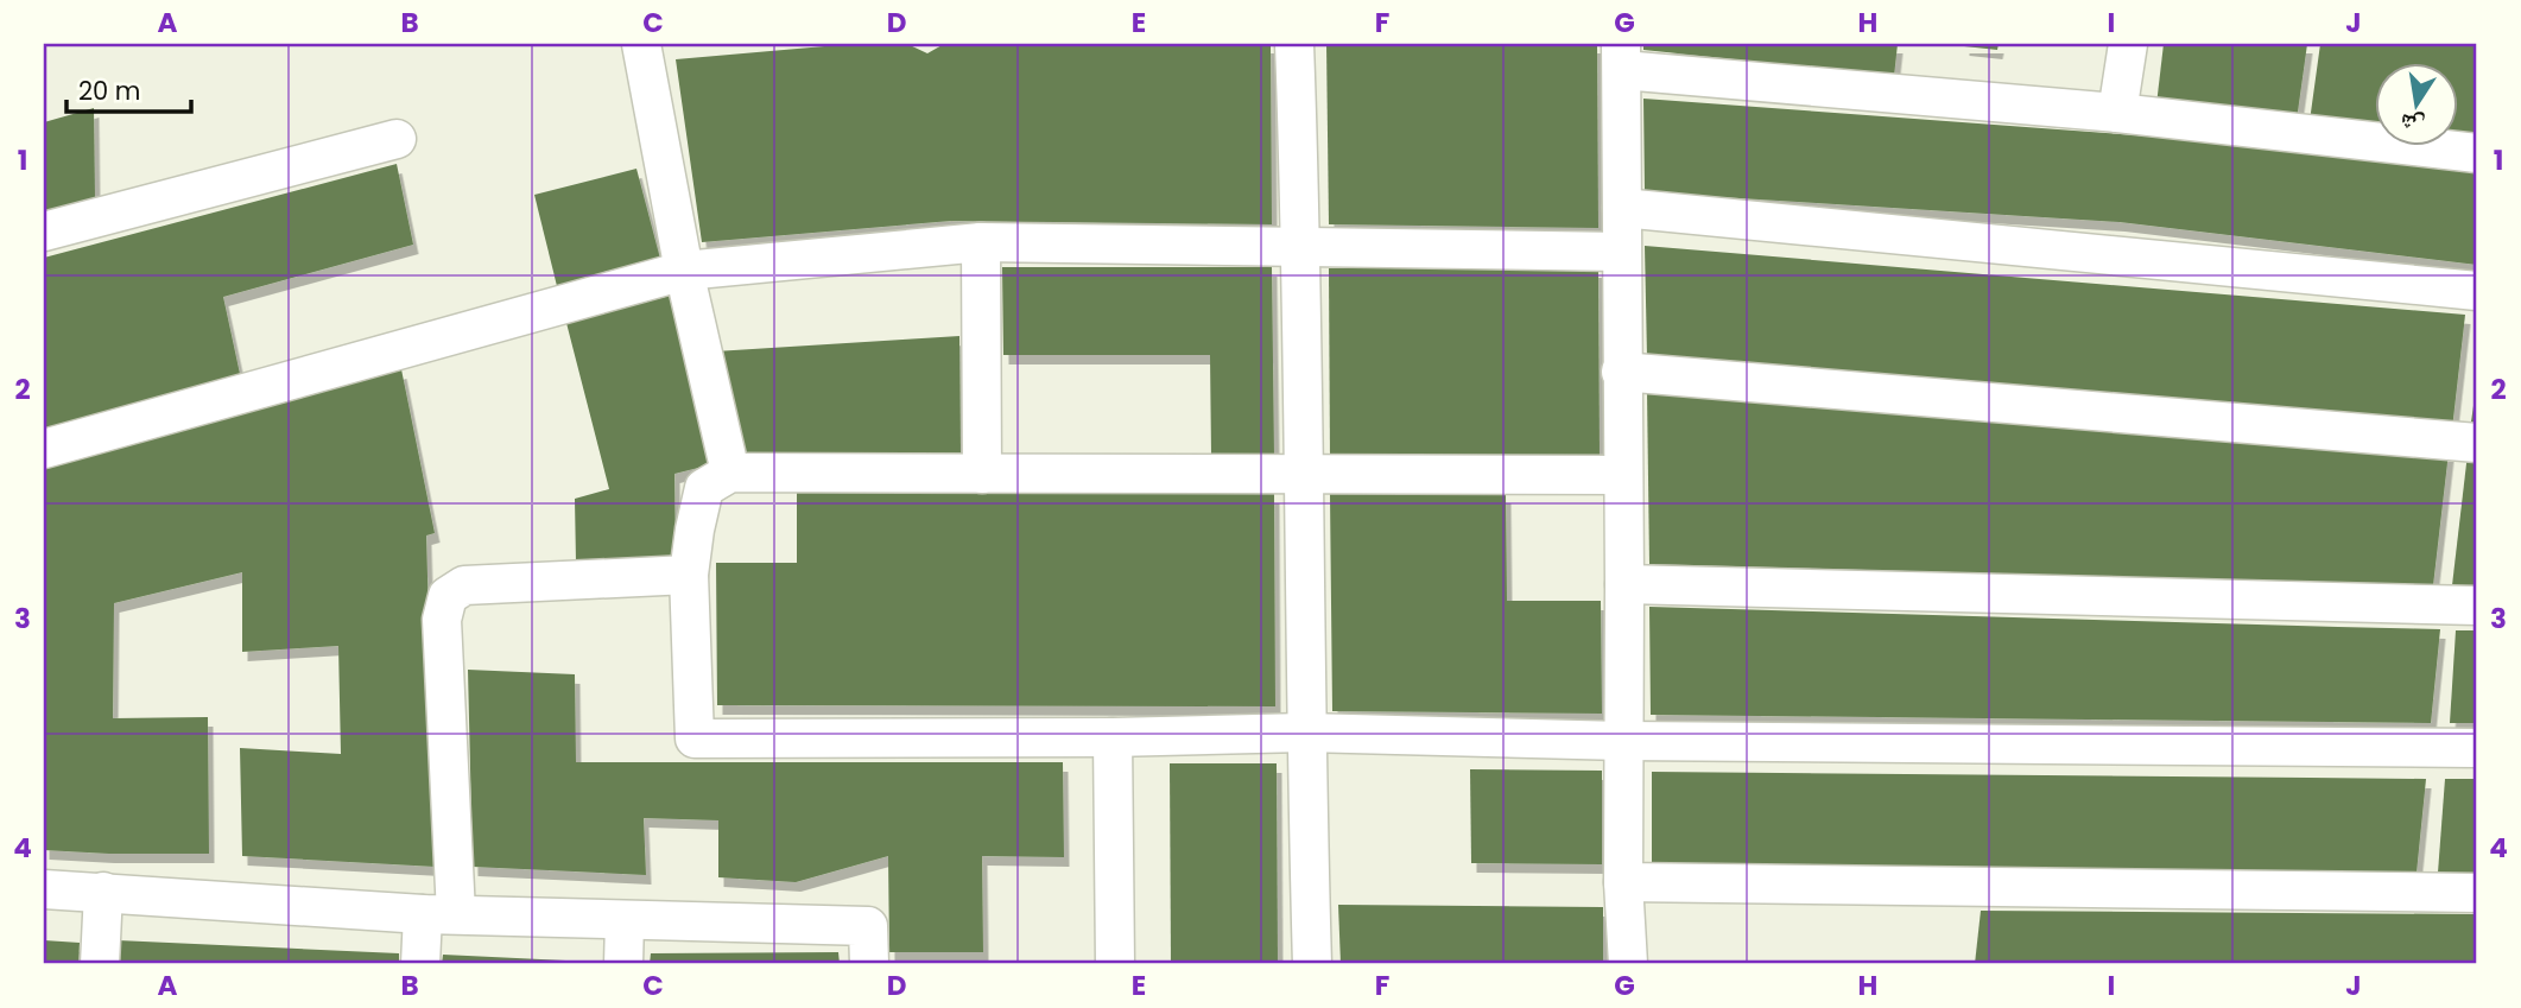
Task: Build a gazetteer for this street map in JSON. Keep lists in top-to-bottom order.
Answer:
{
  "scale_bar": "20 m",
  "north": "bottom",
  "grid": {
    "columns": [
      "A",
      "B",
      "C",
      "D",
      "E",
      "F",
      "G",
      "H",
      "I",
      "J"
    ],
    "rows": [
      "1",
      "2",
      "3",
      "4"
    ]
  }
}
